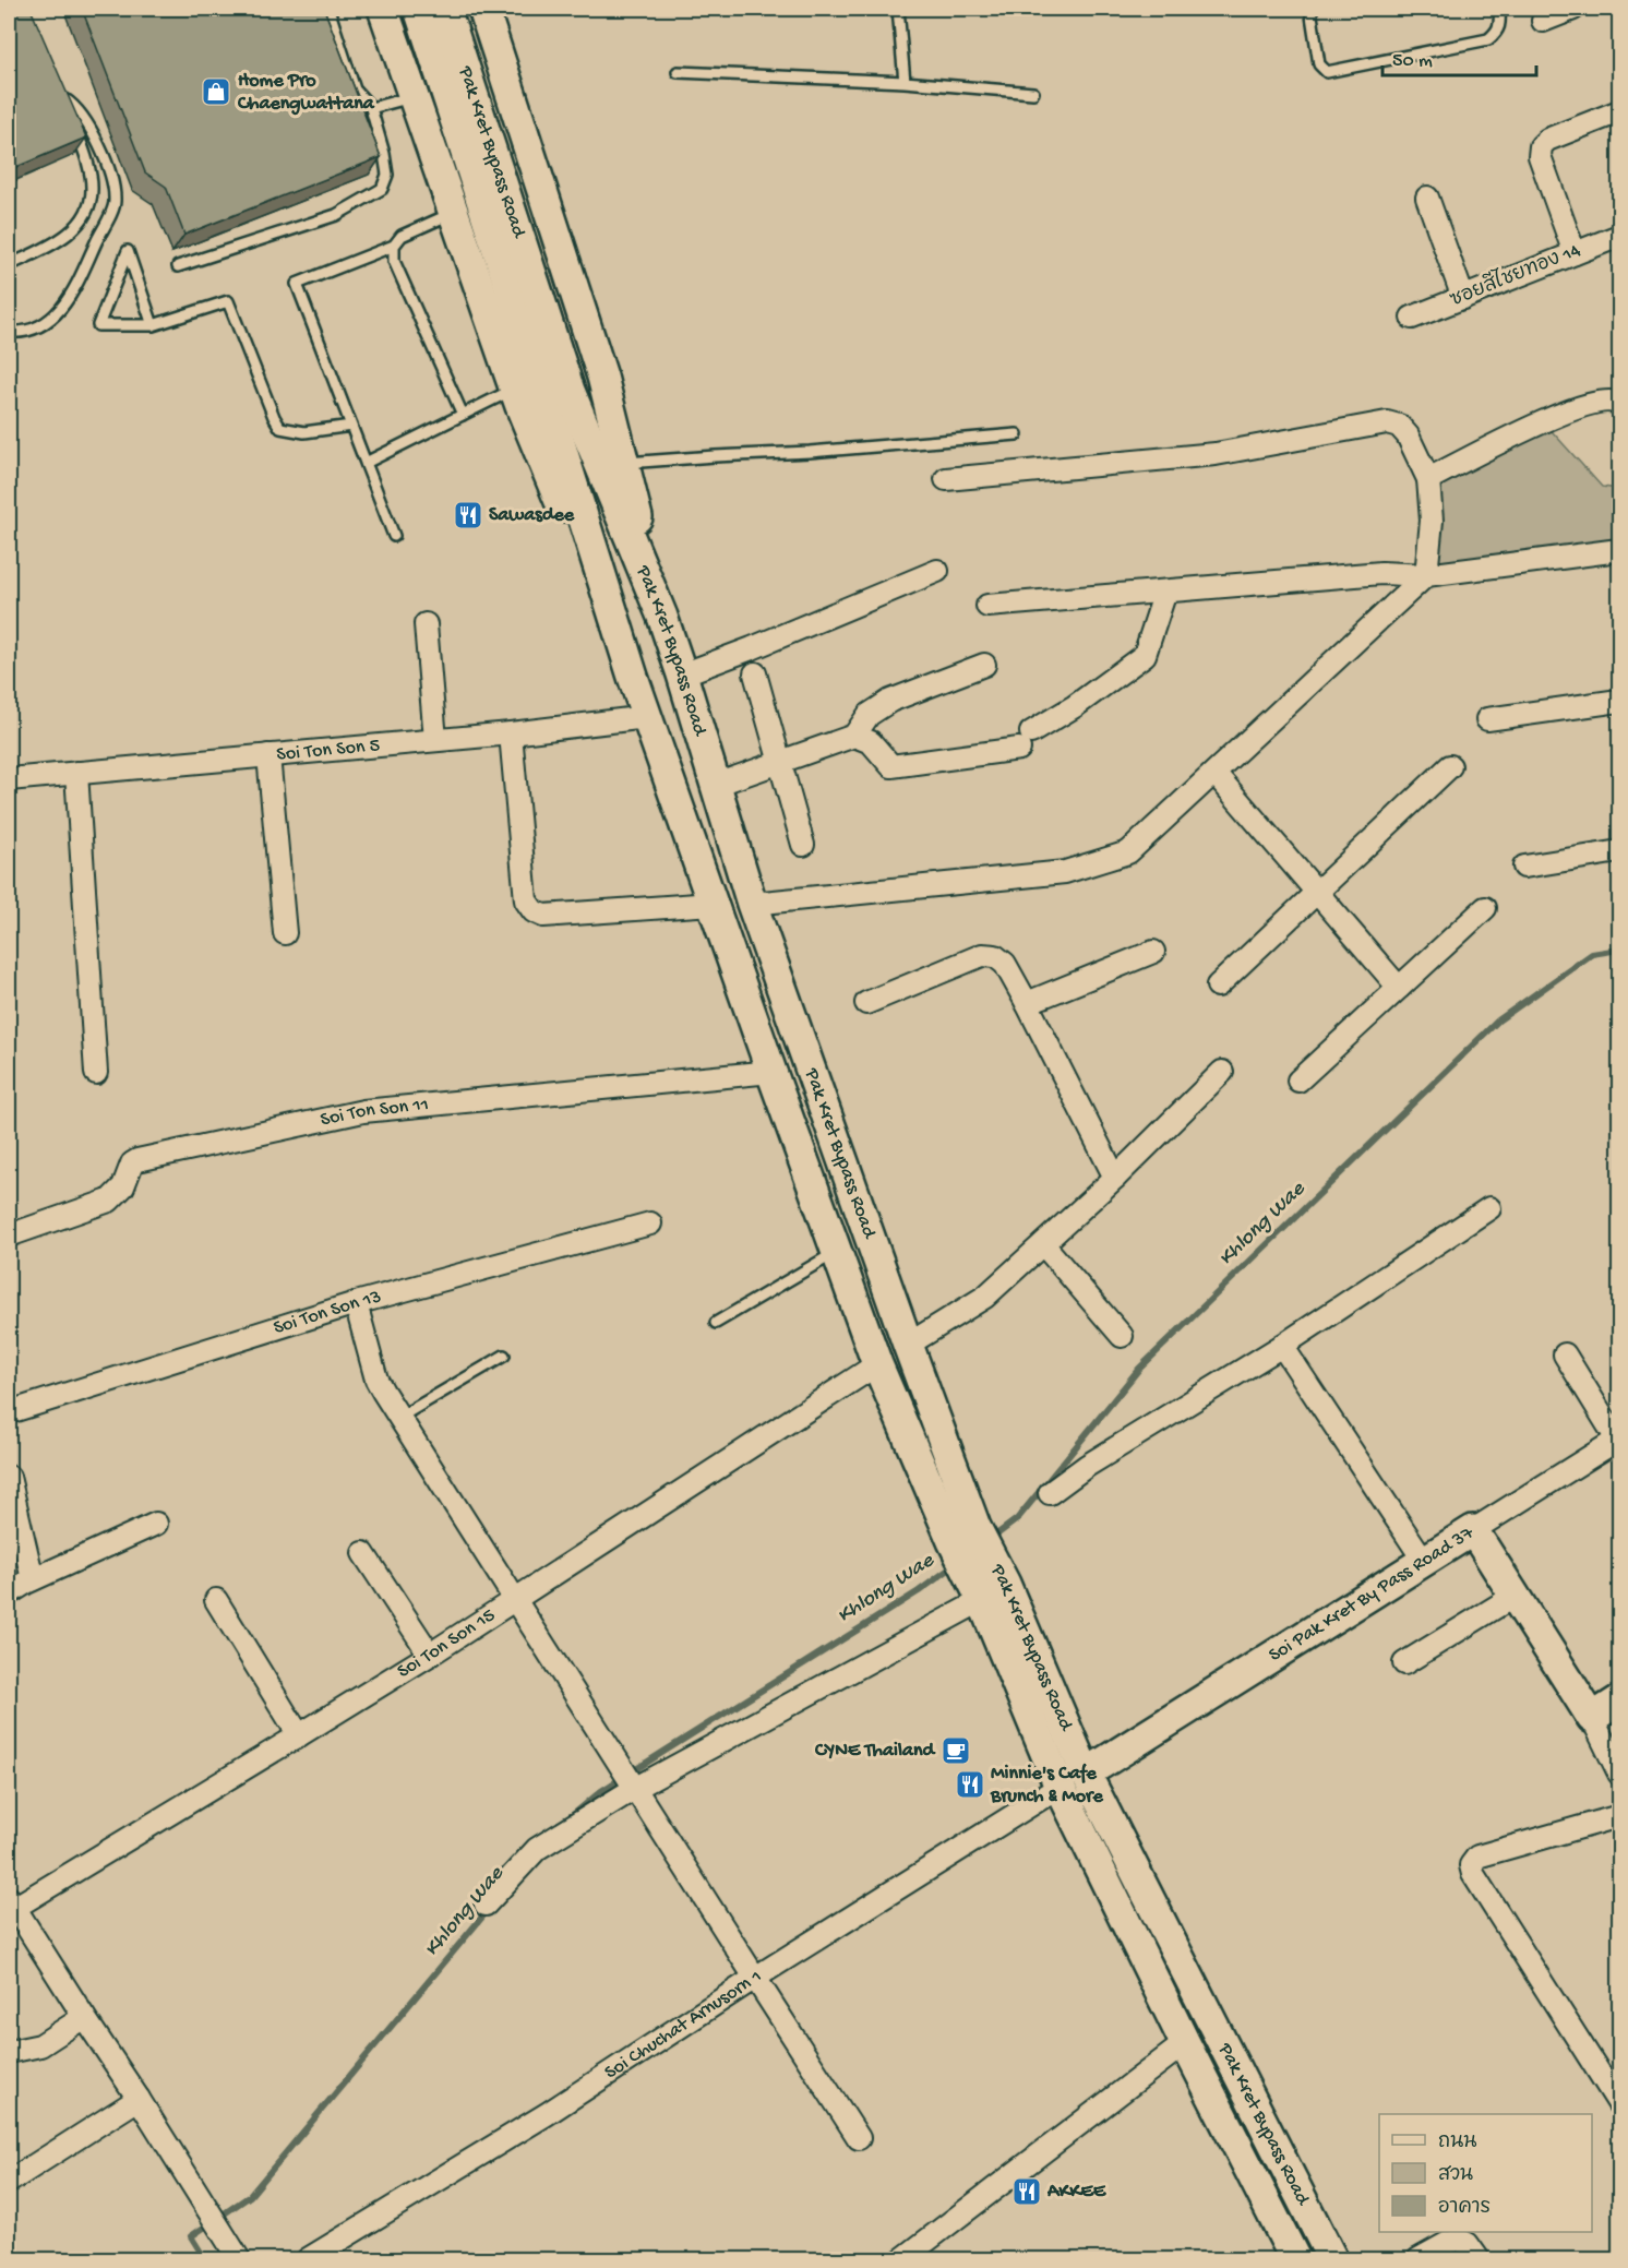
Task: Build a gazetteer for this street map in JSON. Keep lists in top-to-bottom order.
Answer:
{
  "streets": {
    "main road": ["Pak Kret Bypass Road", "Soi Pak Kret By Pass Road 37"],
    "street": [
      "ซอยสีไชยทอง 14",
      "Soi Ton Son 5",
      "Soi Ton Son 11",
      "Soi Ton Son 13",
      "Soi Ton Son 15",
      "Soi Chuchat Arnusorn 1"
    ]
  },
  "crossings": [
    ["Pak Kret Bypass Road", "Soi Ton Son 5"],
    ["Pak Kret Bypass Road", "Soi Ton Son 11"],
    ["Pak Kret Bypass Road", "Soi Pak Kret By Pass Road 37"],
    ["Pak Kret Bypass Road", "Soi Ton Son 15"],
    ["Pak Kret Bypass Road", "Soi Chuchat Arnusorn 1"]
  ],
  "water": ["Khlong Wae"],
  "places": {
    "shop": ["Home Pro Chaengwattana"],
    "restaurant": ["Sawasdee", "Minnie's Cafe Brunch & More", "AKKEE"],
    "cafe": ["CYNE Thailand"]
  },
  "legend": ["ถนน", "สวน", "อาคาร"],
  "scale_bar": "50 m"
}
